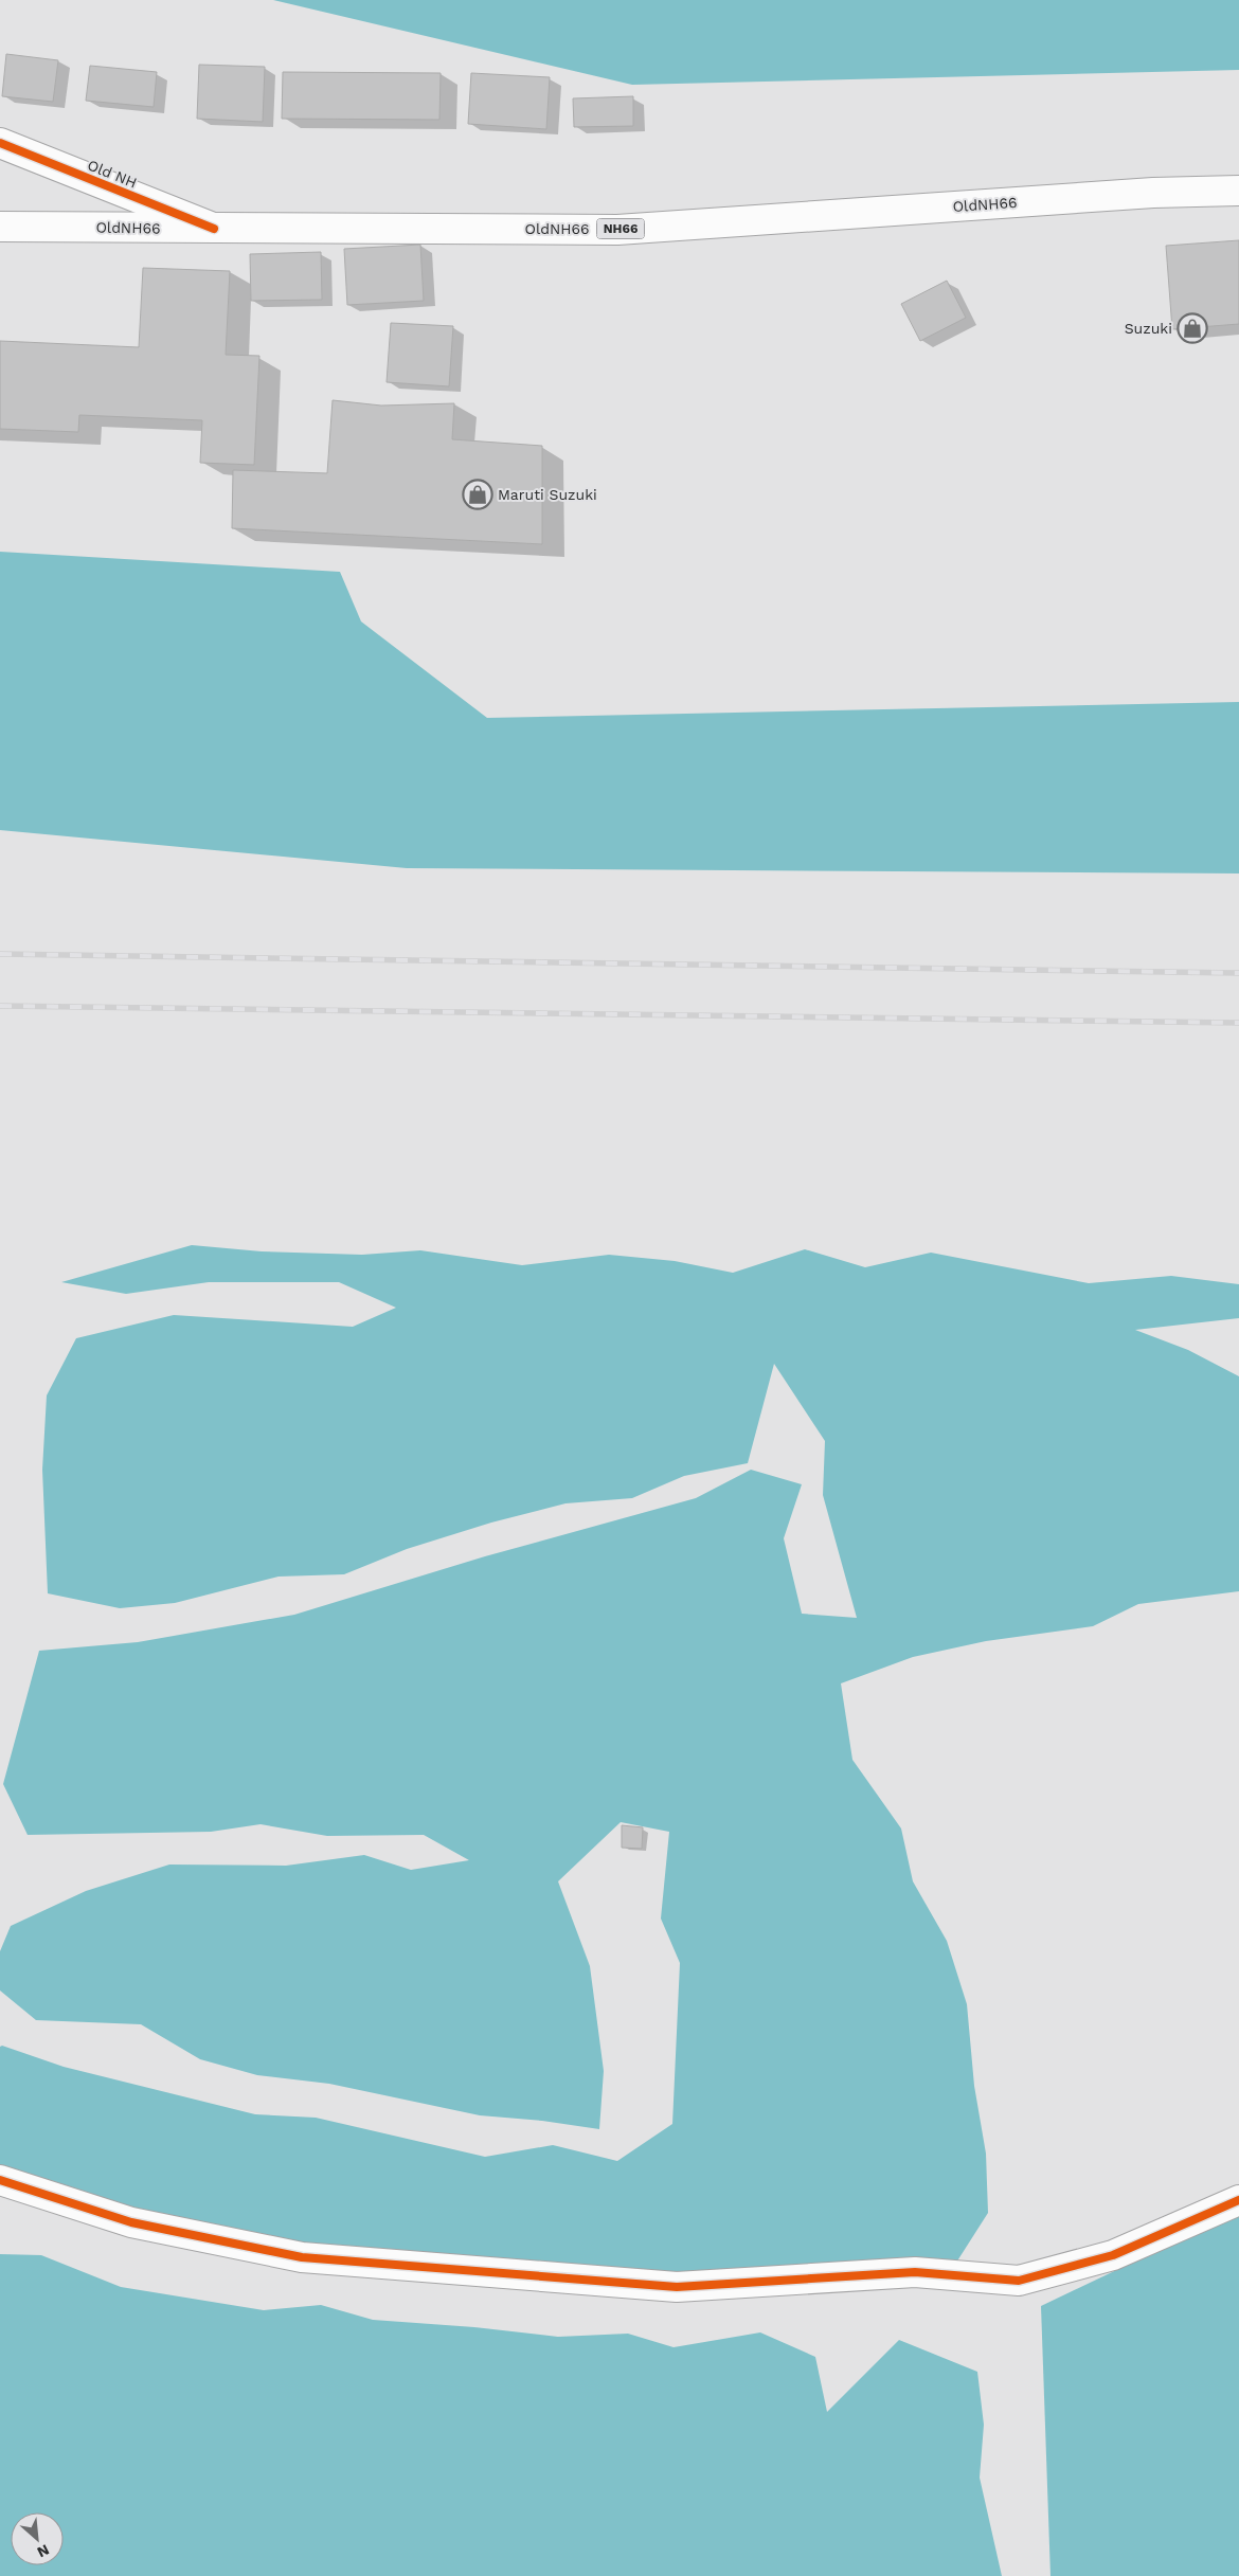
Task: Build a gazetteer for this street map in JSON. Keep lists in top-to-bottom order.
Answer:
{
  "streets": {
    "street": ["Old NH", "OldNH66", "NH66"]
  },
  "crossings": [
    ["Old NH", "OldNH66"]
  ],
  "places": {
    "shop": ["Suzuki", "Maruti Suzuki"]
  },
  "north": "bottom right"
}
